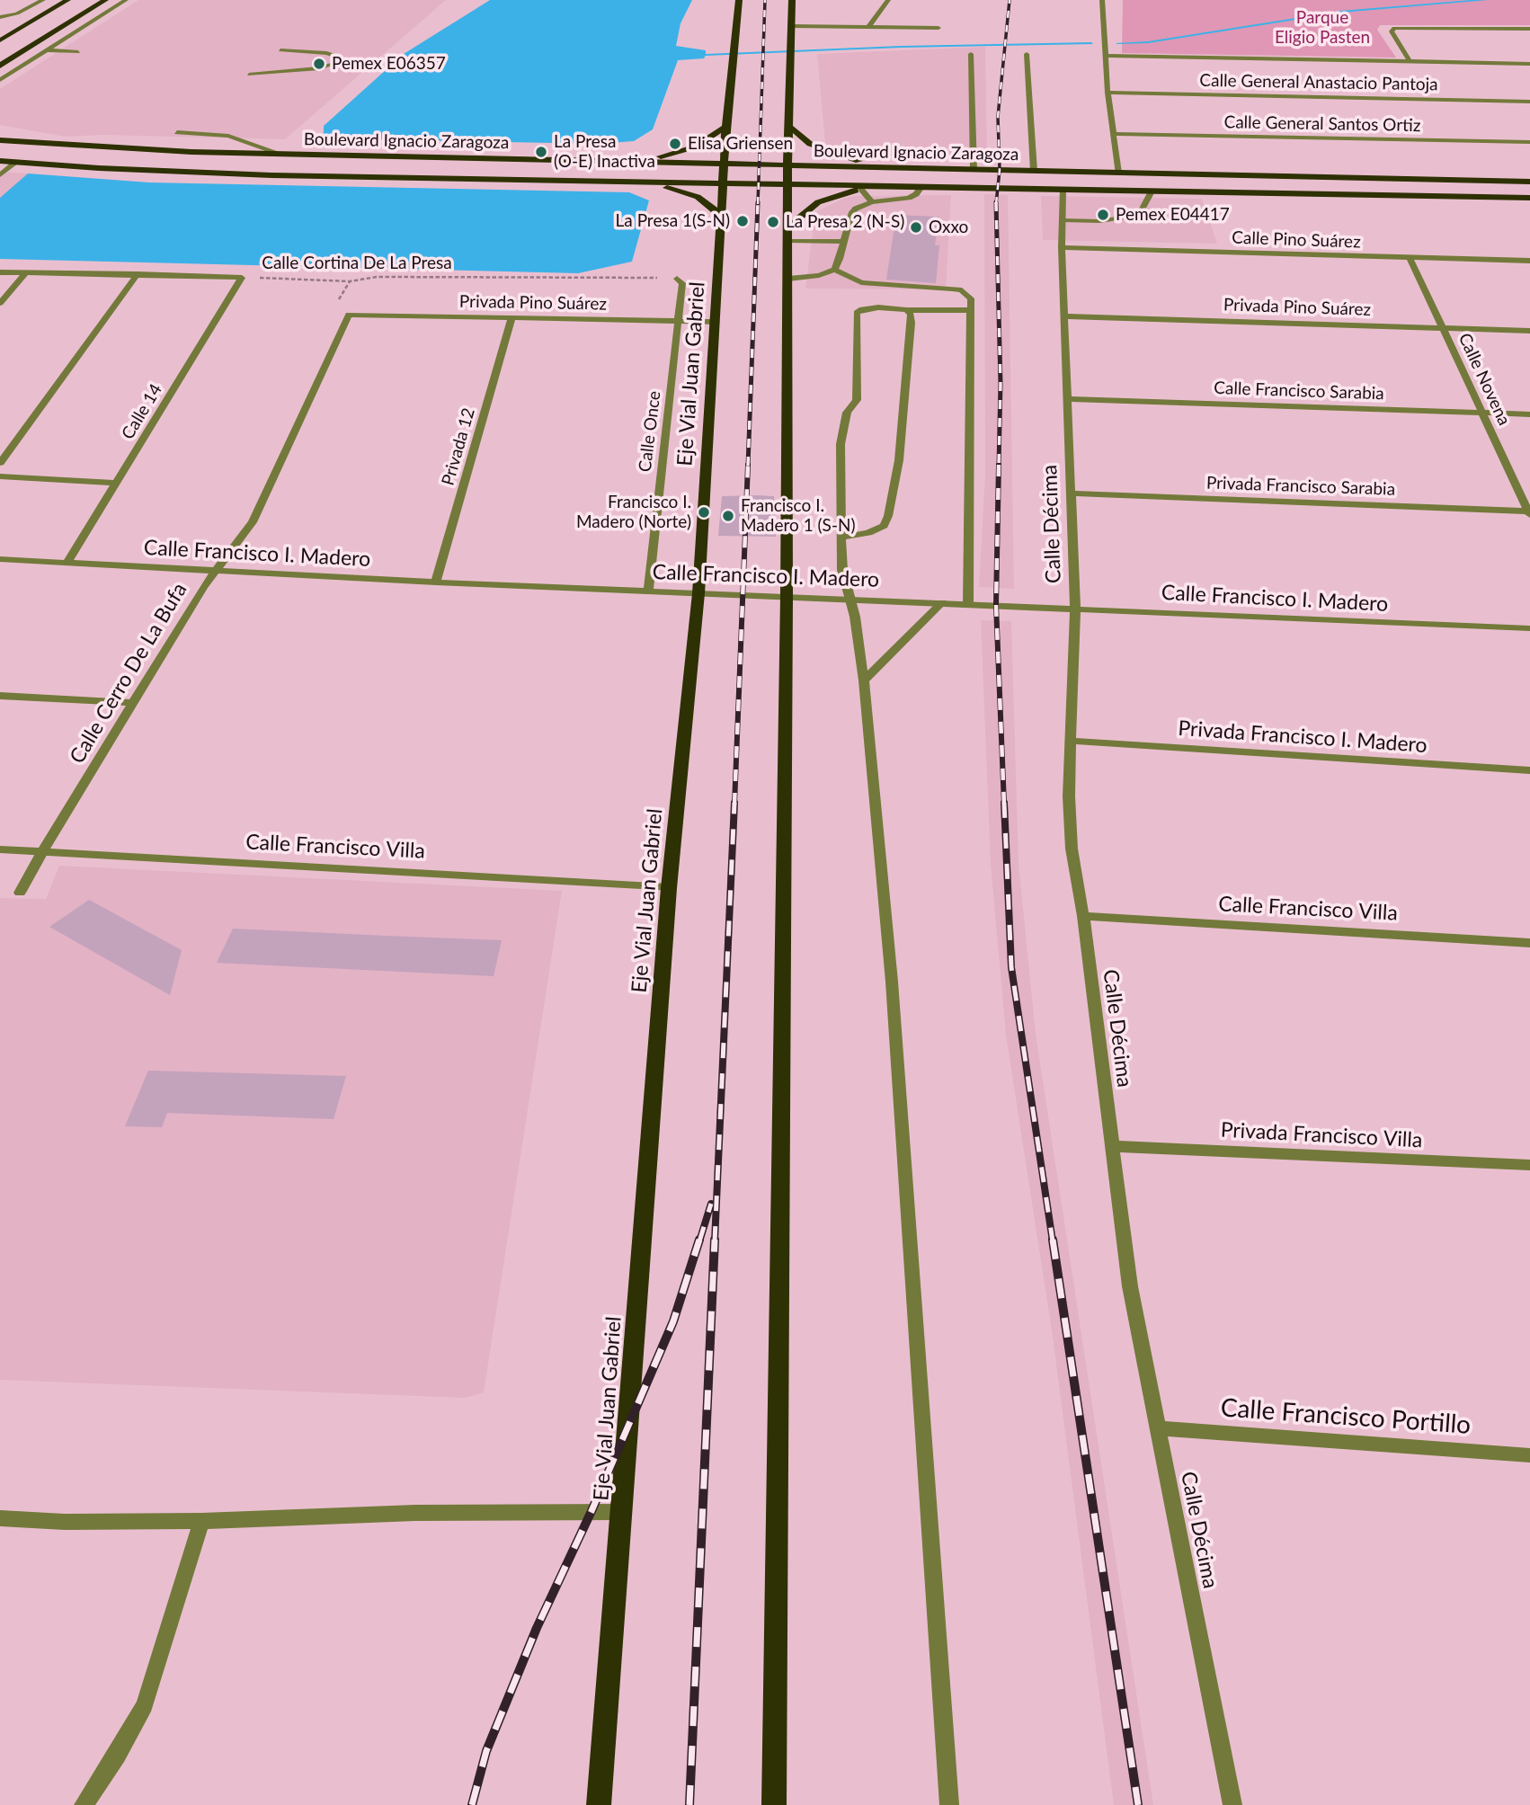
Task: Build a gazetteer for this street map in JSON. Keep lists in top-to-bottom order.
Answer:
{
  "streets": {
    "main road": ["Boulevard Ignacio Zaragoza", "Eje Vial Juan Gabriel"],
    "street": [
      "Calle General Anastacio Pantoja",
      "Calle General Santos Ortiz",
      "Calle Pino Suárez",
      "Calle Cortina De La Presa",
      "Privada Pino Suárez",
      "Calle Novena",
      "Calle Francisco Sarabia",
      "Calle 14",
      "Calle Once",
      "Privada 12",
      "Privada Francisco Sarabia",
      "Calle Décima",
      "Calle Francisco I. Madero",
      "Calle Cerro De La Bufa",
      "Privada Francisco I. Madero",
      "Calle Francisco Villa",
      "Privada Francisco Villa",
      "Calle Francisco Portillo"
    ]
  },
  "crossings": [
    ["Boulevard Ignacio Zaragoza", "Eje Vial Juan Gabriel"],
    ["Boulevard Ignacio Zaragoza", "Calle Décima"],
    ["Calle Pino Suárez", "Calle Novena"],
    ["Calle Pino Suárez", "Calle Décima"],
    ["Calle Cortina De La Presa", "Calle 14"],
    ["Calle Cortina De La Presa", "Calle Once"],
    ["Privada Pino Suárez", "Eje Vial Juan Gabriel"],
    ["Privada Pino Suárez", "Calle Novena"],
    ["Privada Pino Suárez", "Calle Once"],
    ["Privada Pino Suárez", "Privada 12"],
    ["Privada Pino Suárez", "Calle Décima"],
    ["Privada Pino Suárez", "Calle Cerro De La Bufa"],
    ["Eje Vial Juan Gabriel", "Calle Francisco I. Madero"],
    ["Eje Vial Juan Gabriel", "Calle Francisco Villa"],
    ["Calle Novena", "Calle Francisco Sarabia"],
    ["Calle Novena", "Privada Francisco Sarabia"],
    ["Calle Francisco Sarabia", "Calle Décima"],
    ["Calle 14", "Calle Francisco I. Madero"],
    ["Calle Once", "Calle Francisco I. Madero"],
    ["Privada 12", "Calle Francisco I. Madero"],
    ["Privada Francisco Sarabia", "Calle Décima"],
    ["Calle Décima", "Calle Francisco I. Madero"],
    ["Calle Décima", "Privada Francisco I. Madero"],
    ["Calle Décima", "Calle Francisco Villa"],
    ["Calle Décima", "Privada Francisco Villa"],
    ["Calle Décima", "Calle Francisco Portillo"],
    ["Calle Francisco I. Madero", "Calle Cerro De La Bufa"],
    ["Calle Cerro De La Bufa", "Calle Francisco Villa"]
  ],
  "parks": ["Parque Eligio Pasten"],
  "places": [
    "Pemex E06357",
    "Elisa Griensen",
    "La Presa (O-E) Inactiva",
    "Pemex E04417",
    "La Presa 1(S-N)",
    "La Presa 2 (N-S)",
    "Oxxo",
    "Francisco I. Madero (Norte)",
    "Francisco I. Madero 1 (S-N)"
  ]
}
